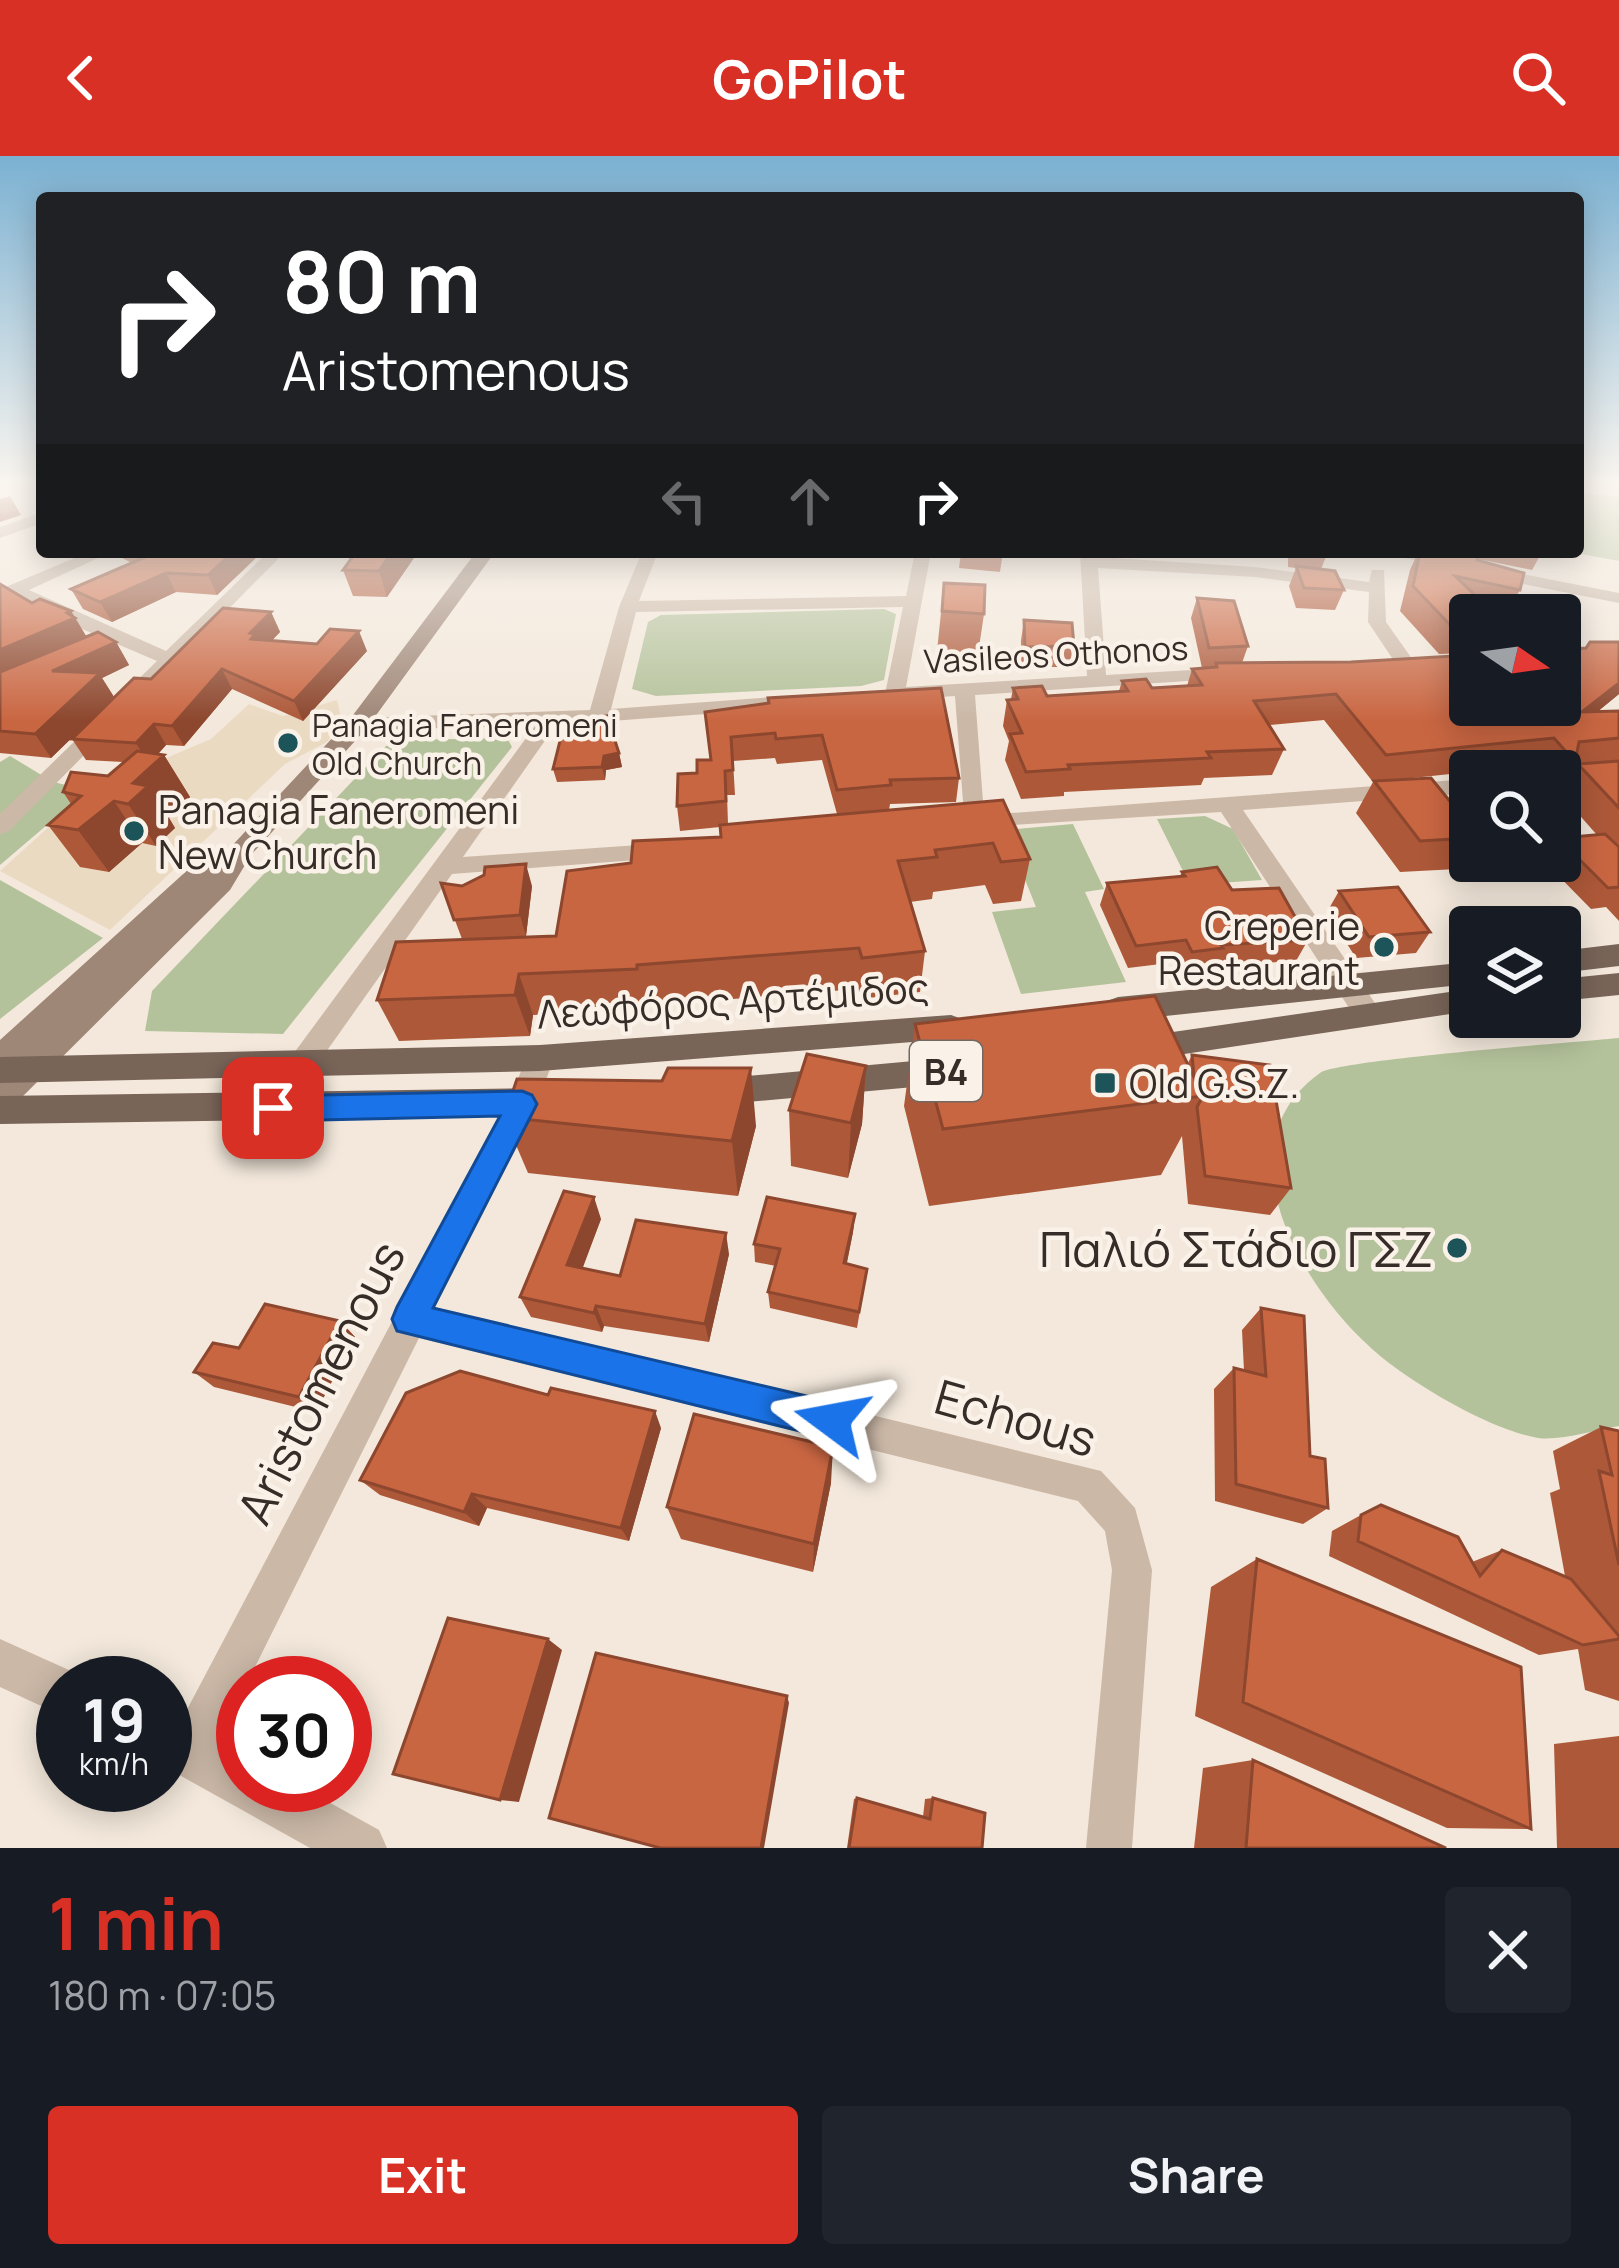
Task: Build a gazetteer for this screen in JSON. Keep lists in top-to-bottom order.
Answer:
{
  "streets": {
    "main road": ["Λεωφόρος Αρτέμιδος", "B4"],
    "street": ["Vasileos Othonos", "Aristomenous", "Echous"]
  },
  "crossings": [
    ["Λεωφόρος Αρτέμιδος", "Aristomenous"],
    ["Aristomenous", "Echous"]
  ],
  "places": {
    "other": [
      "Panagia Faneromeni Old Church",
      "Panagia Faneromeni New Church",
      "Creperie Restaurant",
      "Παλιό Στάδιο ΓΣΖ"
    ],
    "transit": ["Old G.S.Z."]
  },
  "north": "right",
  "page": {
    "header": "GoPilot",
    "turn": ["80 m", "Aristomenous"],
    "speed": "19 km/h",
    "limit": "30",
    "heading": ["1 min", "180 m · 07:05"],
    "buttons": ["Exit", "Share"]
  }
}
